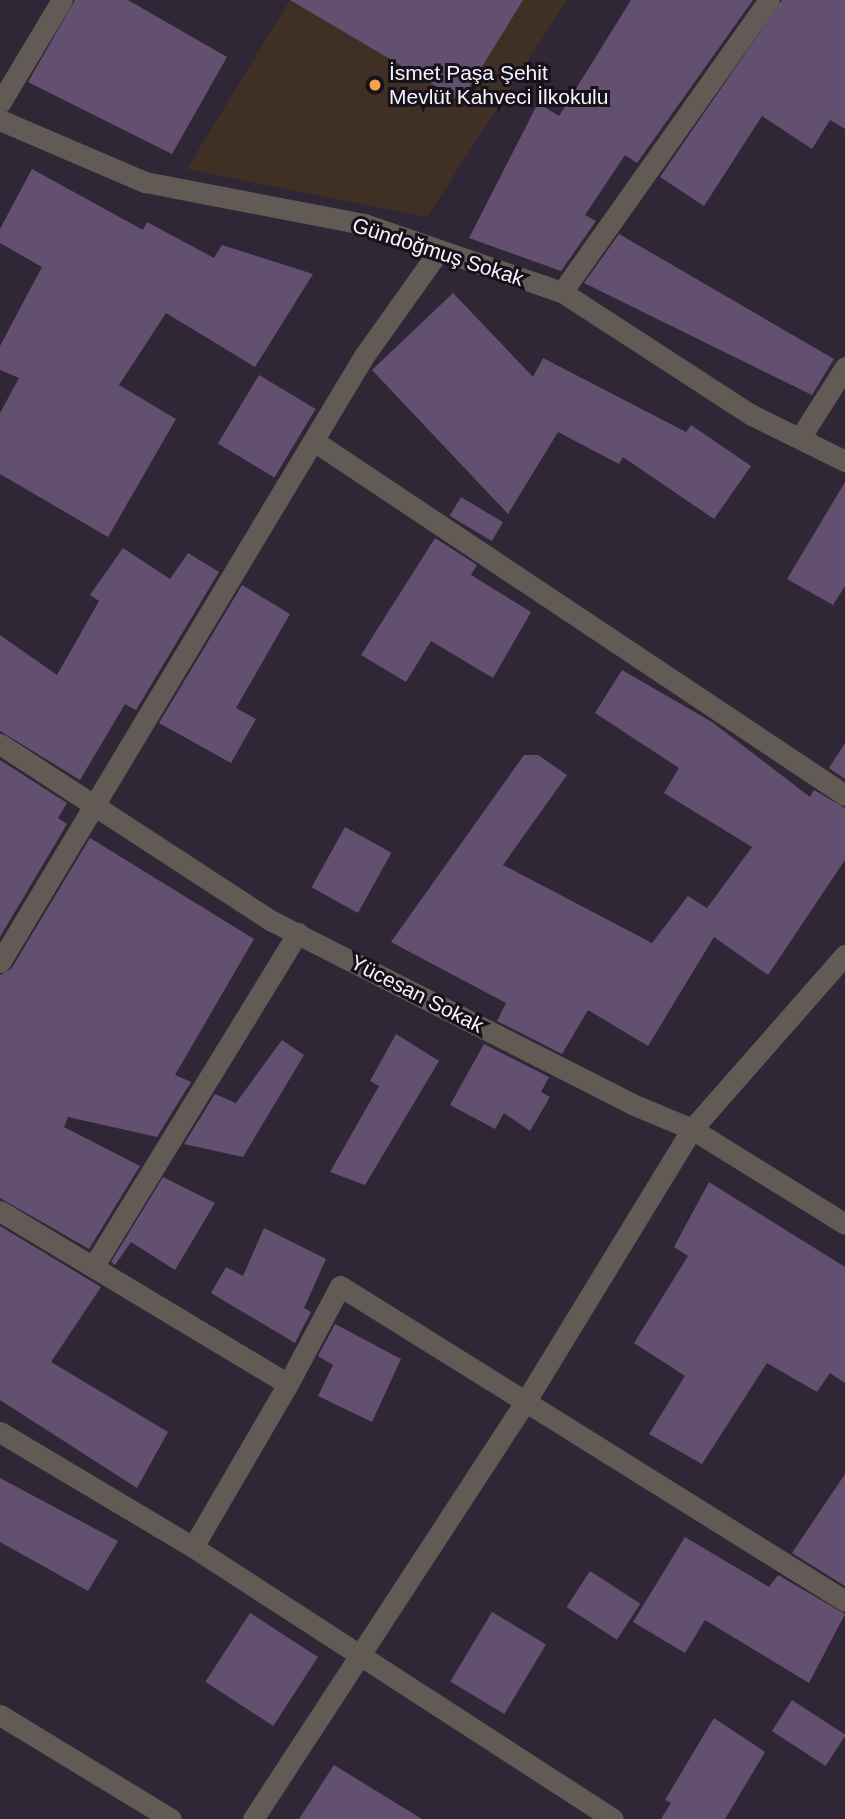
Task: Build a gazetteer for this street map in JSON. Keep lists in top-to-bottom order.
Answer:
{
  "streets": {
    "street": ["Gündoğmuş Sokak", "Yücesan Sokak"]
  },
  "places": ["İsmet Paşa Şehit Mevlüt Kahveci İlkokulu"]
}
